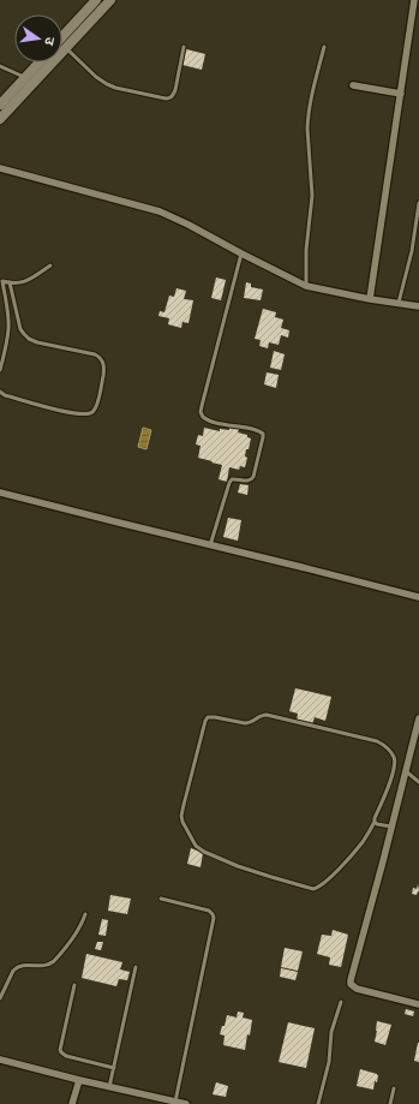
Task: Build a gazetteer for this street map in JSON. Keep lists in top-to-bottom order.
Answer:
{
  "north": "right"
}
